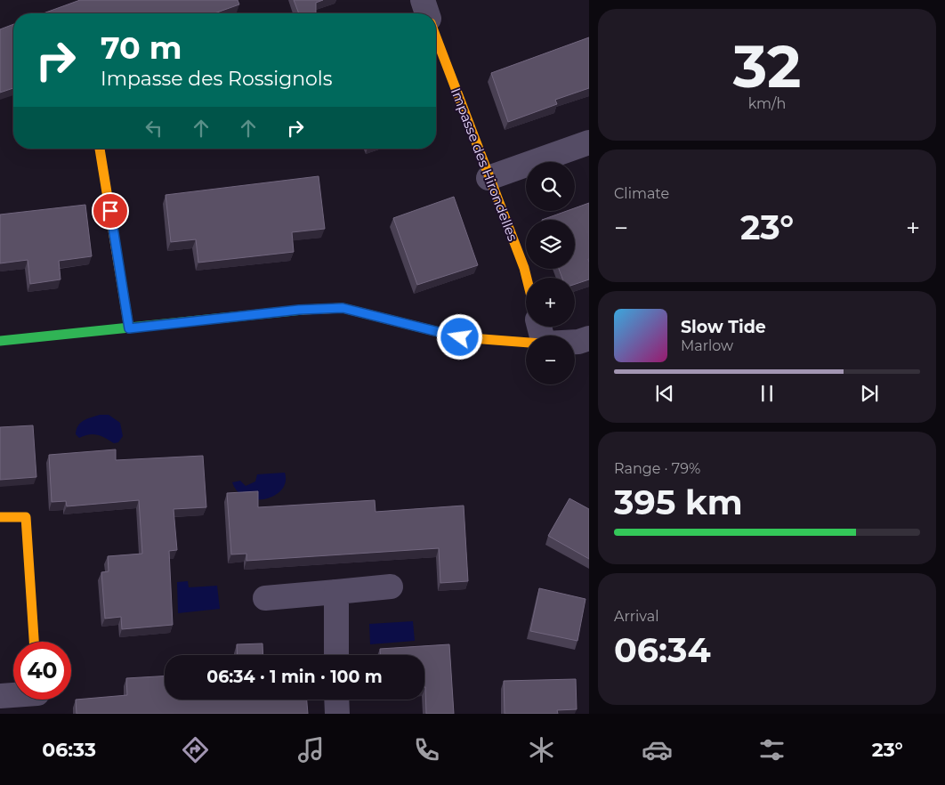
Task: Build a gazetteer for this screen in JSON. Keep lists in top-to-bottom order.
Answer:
{
  "streets": {
    "street": ["Impasse des Hirondelles"]
  },
  "page": {
    "tile": [
      ["32", "km/h"],
      "Climate",
      ["Range · 79%", "395 km"],
      ["Arrival", "06:34"]
    ],
    "turn": ["70 m", "Impasse des Rossignols"],
    "map_buttons": ["+", "−"],
    "heat": ["−", "23°", "+"],
    "song": ["Slow Tide", "Marlow"],
    "limit": "40",
    "trip": "06:34 · 1 min · 100 m",
    "tabs": ["06:33", "23°"]
  }
}
